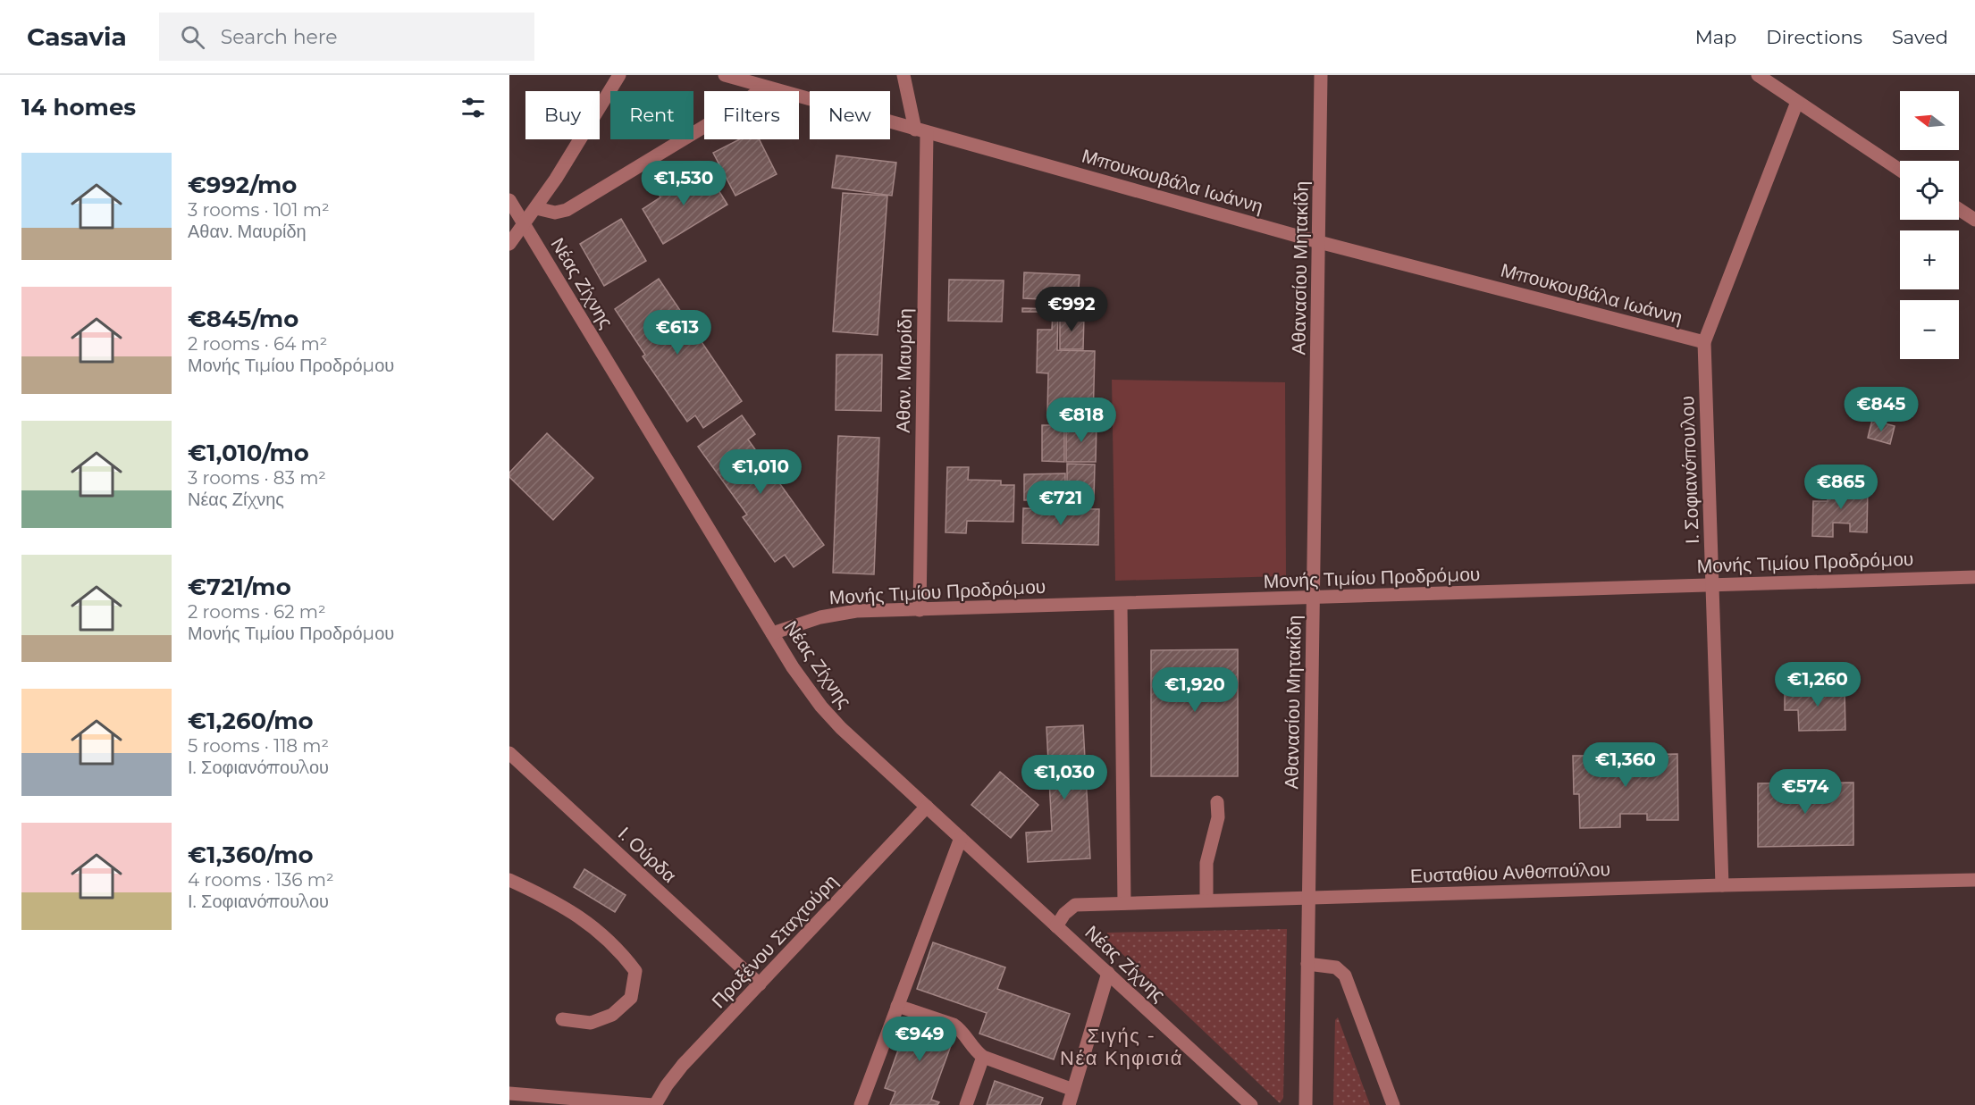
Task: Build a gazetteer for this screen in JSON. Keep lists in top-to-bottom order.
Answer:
{
  "streets": {
    "street": [
      "Μπουκουβάλα Ιωάννη",
      "Αθανασίου Μητακίδη",
      "Νέας Ζίχνης",
      "Αθαν. Μαυρίδη",
      "Ι. Σοφιανόπουλου",
      "Μονής Τιμίου Προδρόμου",
      "Ι. Ούρδα",
      "Ευσταθίου Ανθοπούλου",
      "Προξένου Σταχτούρη"
    ]
  },
  "crossings": [
    ["Μπουκουβάλα Ιωάννη", "Αθανασίου Μητακίδη"],
    ["Μπουκουβάλα Ιωάννη", "Αθαν. Μαυρίδη"],
    ["Μπουκουβάλα Ιωάννη", "Ι. Σοφιανόπουλου"],
    ["Αθανασίου Μητακίδη", "Μονής Τιμίου Προδρόμου"],
    ["Αθανασίου Μητακίδη", "Ευσταθίου Ανθοπούλου"],
    ["Νέας Ζίχνης", "Μονής Τιμίου Προδρόμου"],
    ["Νέας Ζίχνης", "Ευσταθίου Ανθοπούλου"],
    ["Νέας Ζίχνης", "Προξένου Σταχτούρη"],
    ["Αθαν. Μαυρίδη", "Μονής Τιμίου Προδρόμου"],
    ["Ι. Σοφιανόπουλου", "Μονής Τιμίου Προδρόμου"],
    ["Ι. Σοφιανόπουλου", "Ευσταθίου Ανθοπούλου"],
    ["Ι. Ούρδα", "Προξένου Σταχτούρη"]
  ],
  "districts": ["Σιγής - Νέα Κηφισιά"],
  "north": "left",
  "page": {
    "header": "Casavia",
    "search": "Search here",
    "nav": ["Map", "Directions", "Saved"],
    "heading": "14 homes",
    "map_buttons": ["+", "−"],
    "chip": [
      "Buy",
      "Rent",
      "Filters",
      "New"
    ],
    "list": [
      {
        "name": "€992/mo",
        "note": "3 rooms · 101 m² · Αθαν. Μαυρίδη"
      },
      {
        "name": "€845/mo",
        "note": "2 rooms · 64 m² · Μονής Τιμίου Προδρόμου"
      },
      {
        "name": "€1,010/mo",
        "note": "3 rooms · 83 m² · Νέας Ζίχνης"
      },
      {
        "name": "€721/mo",
        "note": "2 rooms · 62 m² · Μονής Τιμίου Προδρόμου"
      },
      {
        "name": "€1,260/mo",
        "note": "5 rooms · 118 m² · Ι. Σοφιανόπουλου"
      },
      {
        "name": "€1,360/mo",
        "note": "4 rooms · 136 m² · Ι. Σοφιανόπουλου"
      }
    ],
    "price": [
      "€1,530",
      "€992",
      "€613",
      "€845",
      "€818",
      "€1,010",
      "€865",
      "€721",
      "€1,260",
      "€1,920",
      "€1,360",
      "€1,030",
      "€574",
      "€949"
    ]
  }
}
